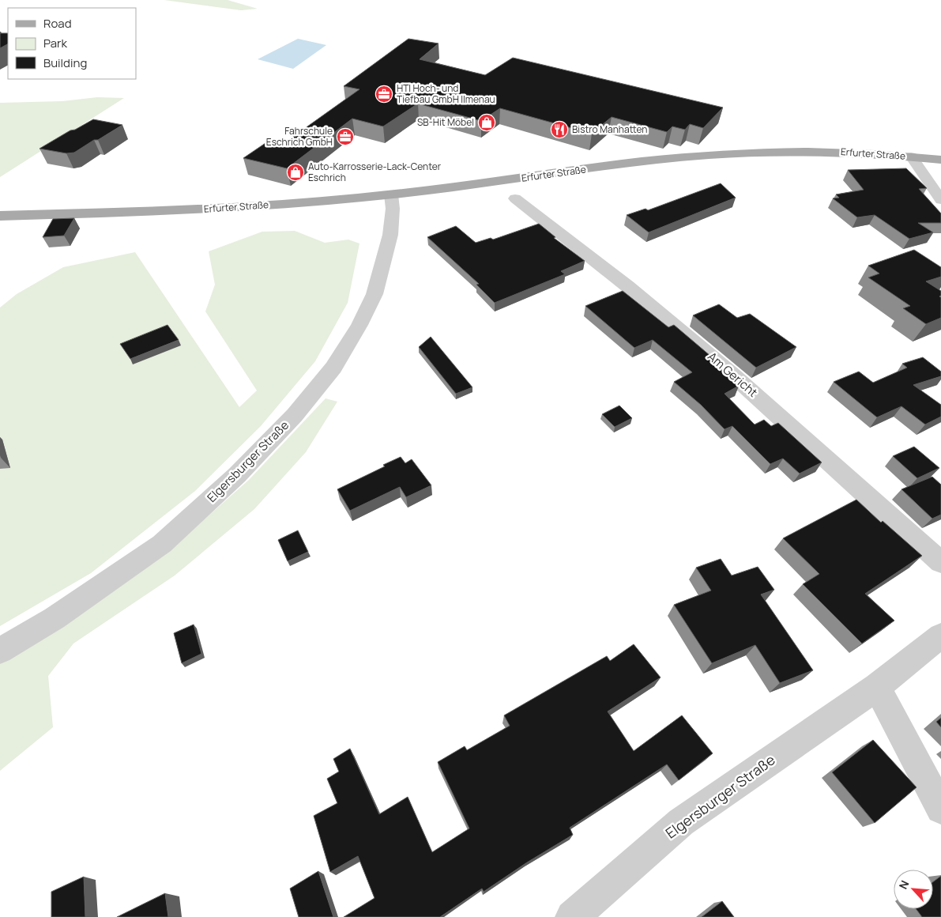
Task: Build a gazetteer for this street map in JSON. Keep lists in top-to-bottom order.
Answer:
{
  "streets": {
    "main road": ["Erfurter Straße"],
    "street": ["Am Gericht", "Elgersburger Straße"]
  },
  "crossings": [
    ["Erfurter Straße", "Elgersburger Straße"]
  ],
  "places": {
    "office": ["HTI Hoch- und Tiefbau GmbH Ilmenau", "Fahrschule Eschrich GmbH"],
    "shop": ["SB-Hit Möbel", "Auto-Karrosserie-Lack-Center Eschrich"],
    "restaurant": ["Bistro Manhatten"]
  },
  "legend": ["Road", "Park", "Building"],
  "north": "top left"
}
